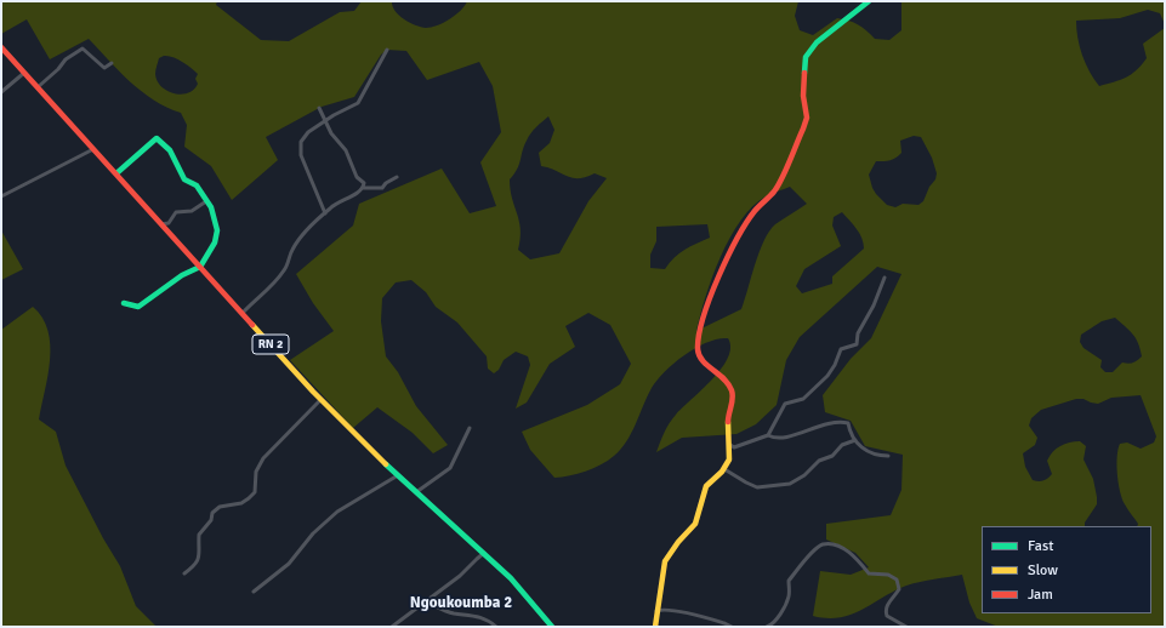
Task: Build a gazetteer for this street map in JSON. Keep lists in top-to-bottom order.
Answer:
{
  "streets": {
    "street": ["RN 2"]
  },
  "districts": ["Ngoukoumba 2"],
  "legend": ["Fast", "Slow", "Jam"]
}
